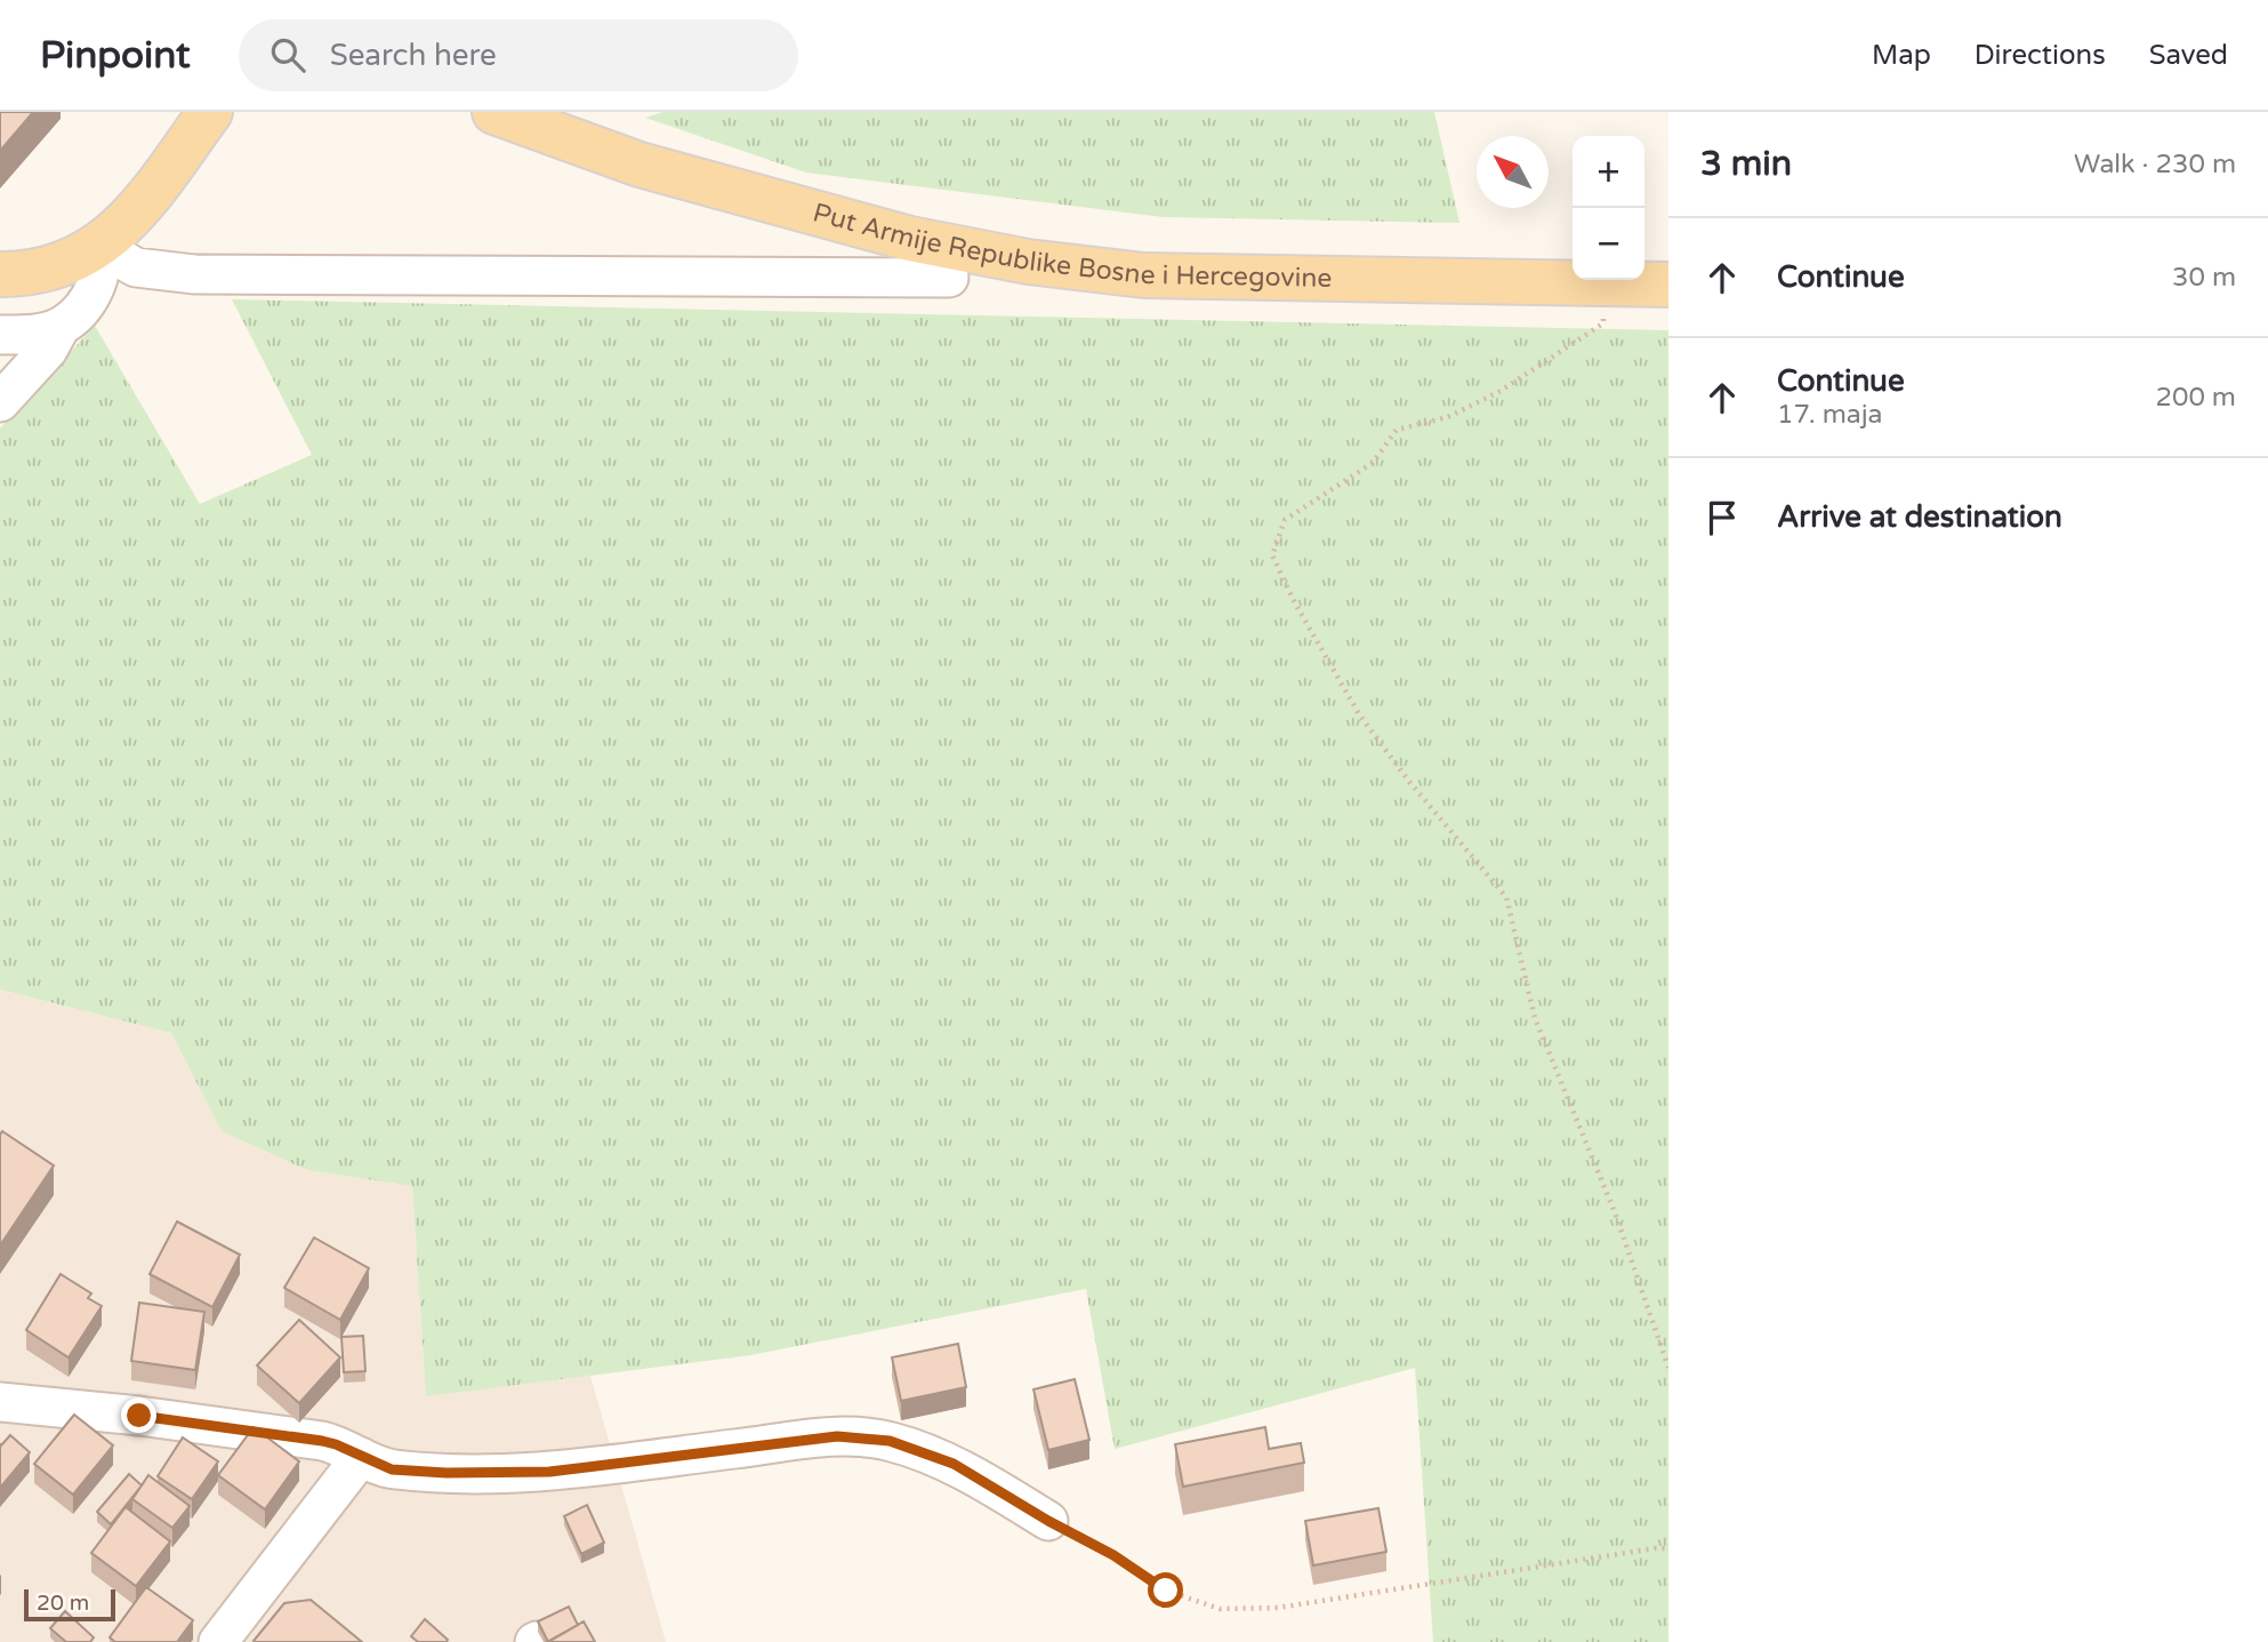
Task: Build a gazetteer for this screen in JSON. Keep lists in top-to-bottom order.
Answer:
{
  "streets": {
    "main road": ["Put Armije Republike Bosne i Hercegovine"]
  },
  "scale_bar": "20 m",
  "north": "top left",
  "page": {
    "header": "Pinpoint",
    "search": "Search here",
    "nav": ["Map", "Directions", "Saved"],
    "heading": ["3 min", "Walk · 230 m"],
    "map_buttons": ["+", "−"],
    "list": [
      ["Continue", "30 m"],
      ["Continue", "17. maja", "200 m"],
      "Arrive at destination"
    ],
    "scale": "20 m"
  }
}
